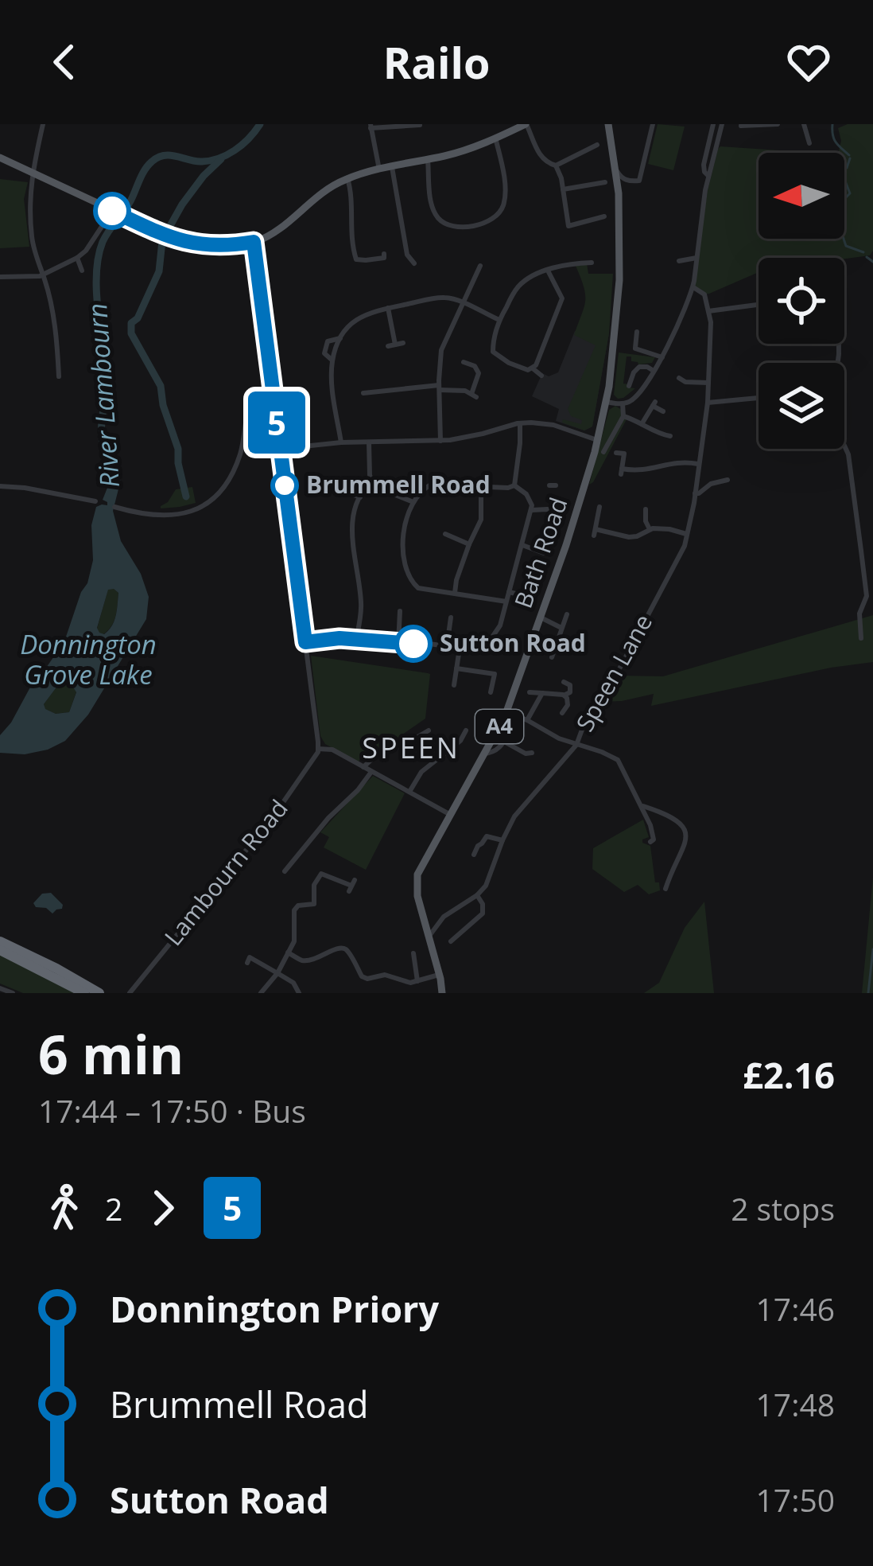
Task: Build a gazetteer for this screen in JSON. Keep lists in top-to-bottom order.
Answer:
{
  "streets": {
    "main road": ["Bath Road", "A4"],
    "street": ["Speen Lane", "Lambourn Road"]
  },
  "crossings": [
    ["Bath Road", "A4"]
  ],
  "districts": ["SPEEN"],
  "water": ["River Lambourn", "Donnington Grove Lake"],
  "places": ["Brummell Road", "Sutton Road"],
  "lines": ["bus line 5"],
  "north": "left",
  "page": {
    "header": "Railo",
    "on_map": "5",
    "heading": ["6 min", "17:44 – 17:50 · Bus", "£2.16"],
    "legs": ["2", "5", "2 stops"],
    "list": [
      {
        "name": "Donnington Priory",
        "value": "17:46"
      },
      {
        "name": "Brummell Road",
        "value": "17:48"
      },
      {
        "name": "Sutton Road",
        "value": "17:50"
      }
    ]
  }
}
